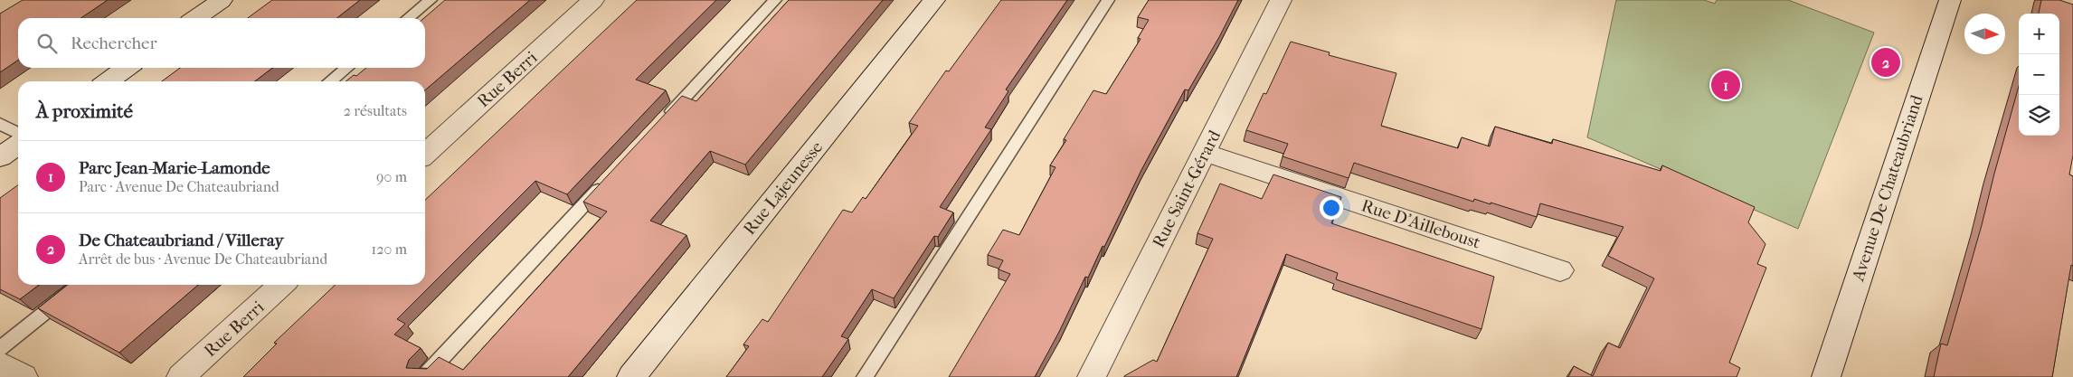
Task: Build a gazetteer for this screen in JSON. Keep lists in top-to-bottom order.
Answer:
{
  "streets": {
    "street": [
      "Rue Berri",
      "Rue Lajeunesse",
      "Avenue De Chateaubriand",
      "Rue Saint-Gérard",
      "Rue D'Ailleboust"
    ]
  },
  "crossings": [
    ["Rue Saint-Gérard", "Rue D'Ailleboust"]
  ],
  "north": "right",
  "page": {
    "map_buttons": ["+", "−"],
    "search": "Rechercher",
    "pins": ["2", "1"],
    "heading": ["À proximité", "2 résultats"],
    "list": [
      {
        "mark": "1",
        "name": "Parc Jean-Marie-Lamonde",
        "note": "Parc · Avenue De Chateaubriand",
        "value": "90 m"
      },
      {
        "mark": "2",
        "name": "De Chateaubriand / Villeray",
        "note": "Arrêt de bus · Avenue De Chateaubriand",
        "value": "120 m"
      }
    ]
  }
}
